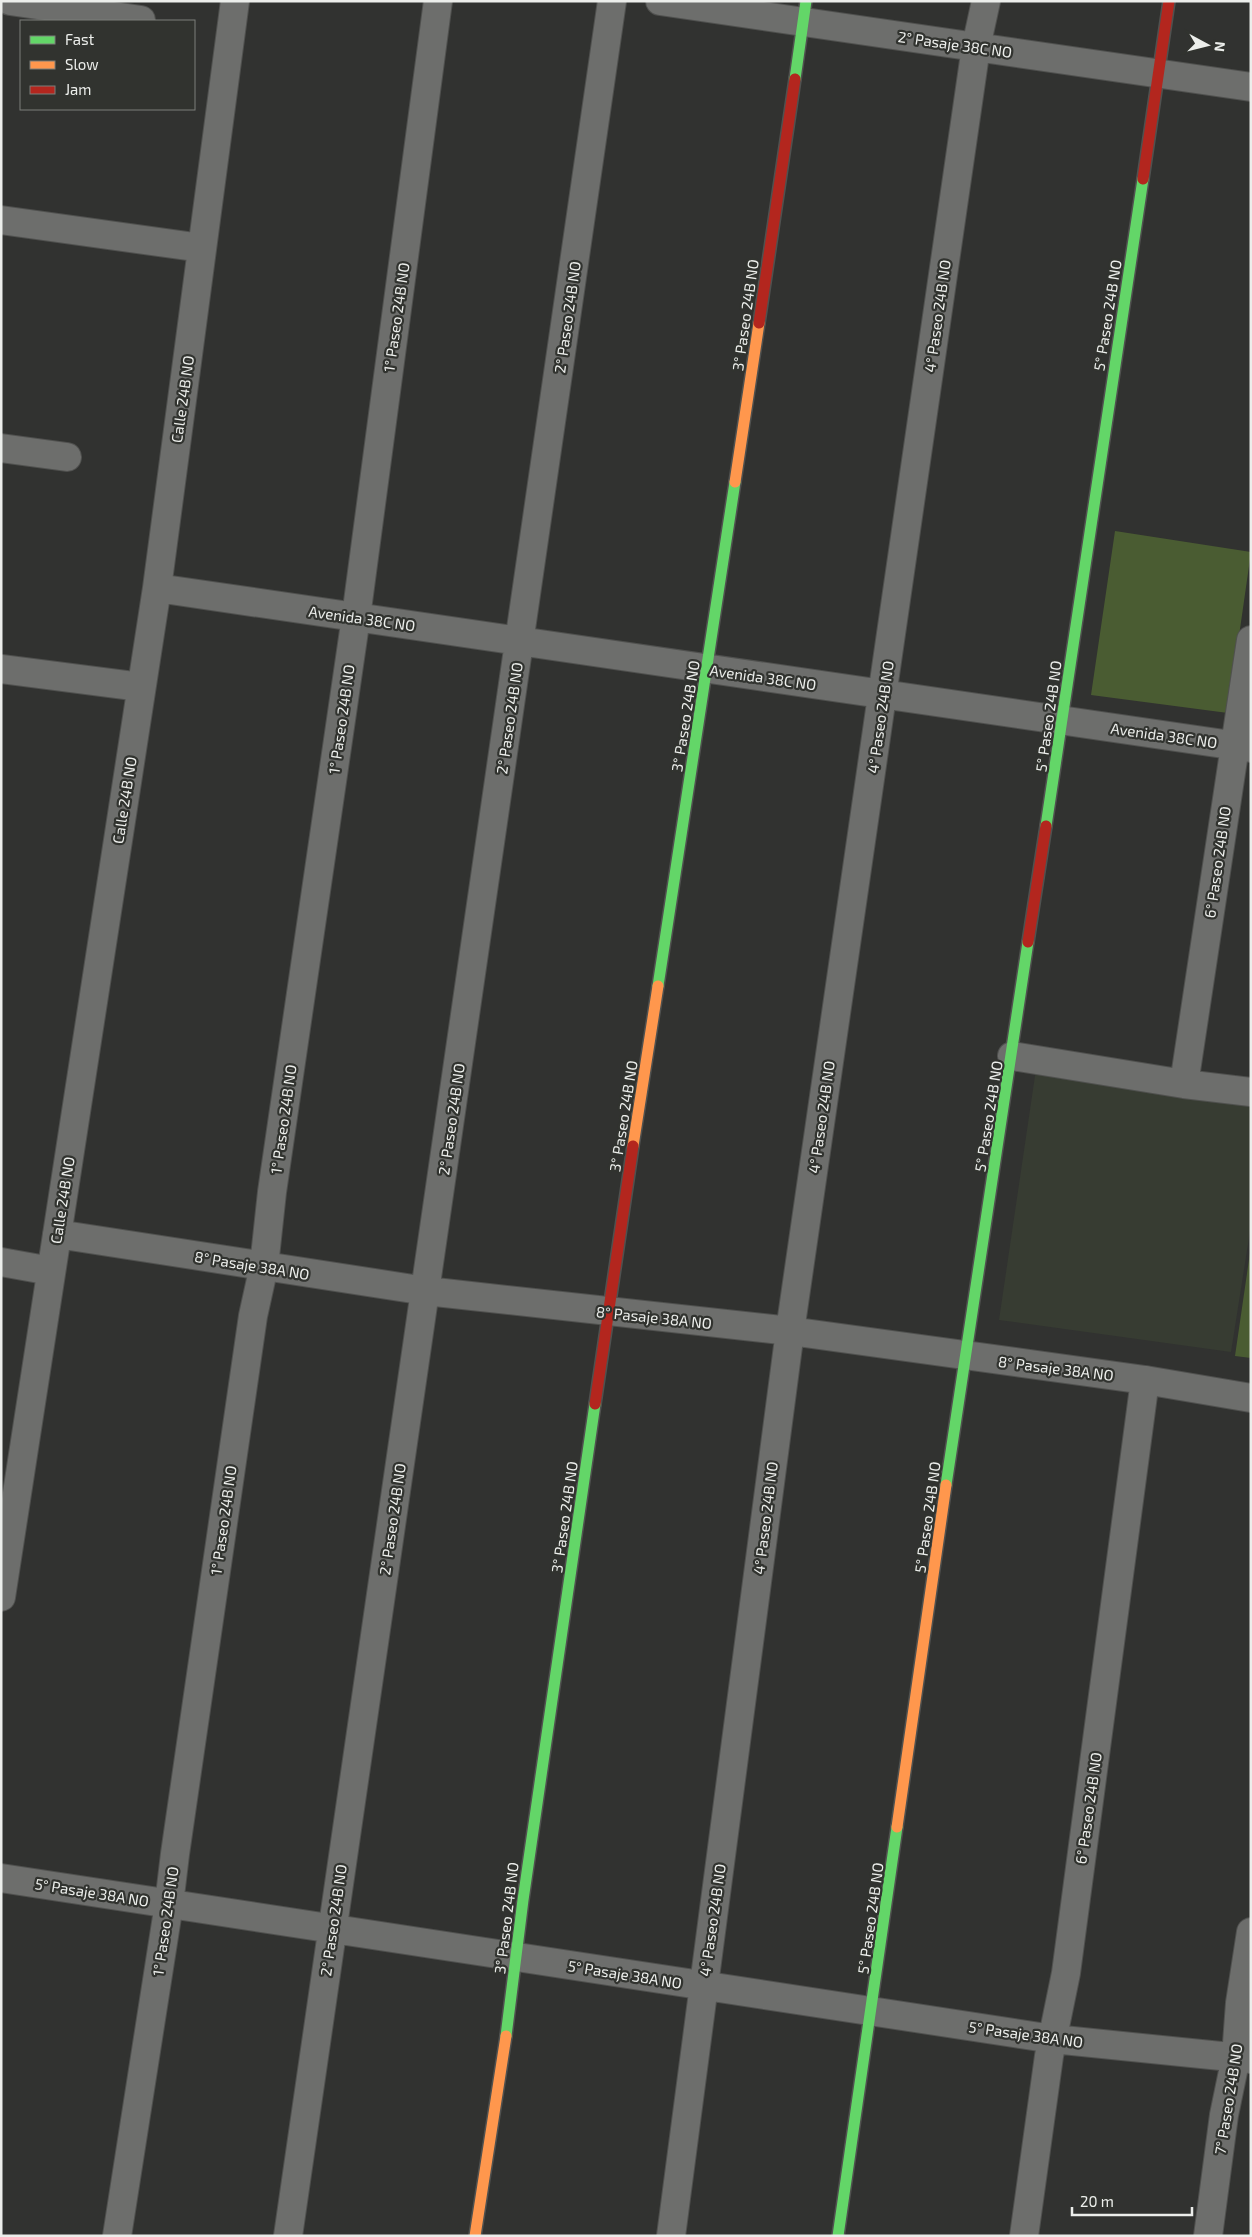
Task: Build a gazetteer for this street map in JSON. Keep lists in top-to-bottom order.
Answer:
{
  "streets": {
    "street": [
      "2° Pasaje 38C NO",
      "3° Paseo 24B NO",
      "5° Paseo 24B NO",
      "4° Paseo 24B NO",
      "1° Paseo 24B NO",
      "2° Paseo 24B NO",
      "Calle 24B NO",
      "Avenida 38C NO",
      "6° Paseo 24B NO",
      "8° Pasaje 38A NO",
      "5° Pasaje 38A NO",
      "7° Paseo 24B NO"
    ]
  },
  "crossings": [
    ["2° Pasaje 38C NO", "3° Paseo 24B NO"],
    ["2° Pasaje 38C NO", "5° Paseo 24B NO"],
    ["2° Pasaje 38C NO", "4° Paseo 24B NO"],
    ["3° Paseo 24B NO", "Avenida 38C NO"],
    ["3° Paseo 24B NO", "8° Pasaje 38A NO"],
    ["3° Paseo 24B NO", "5° Pasaje 38A NO"],
    ["5° Paseo 24B NO", "Avenida 38C NO"],
    ["5° Paseo 24B NO", "8° Pasaje 38A NO"],
    ["5° Paseo 24B NO", "5° Pasaje 38A NO"],
    ["4° Paseo 24B NO", "Avenida 38C NO"],
    ["4° Paseo 24B NO", "8° Pasaje 38A NO"],
    ["4° Paseo 24B NO", "5° Pasaje 38A NO"],
    ["1° Paseo 24B NO", "Avenida 38C NO"],
    ["1° Paseo 24B NO", "8° Pasaje 38A NO"],
    ["1° Paseo 24B NO", "5° Pasaje 38A NO"],
    ["2° Paseo 24B NO", "Avenida 38C NO"],
    ["2° Paseo 24B NO", "8° Pasaje 38A NO"],
    ["2° Paseo 24B NO", "5° Pasaje 38A NO"],
    ["Calle 24B NO", "Avenida 38C NO"],
    ["Calle 24B NO", "8° Pasaje 38A NO"],
    ["Avenida 38C NO", "6° Paseo 24B NO"],
    ["6° Paseo 24B NO", "8° Pasaje 38A NO"],
    ["6° Paseo 24B NO", "5° Pasaje 38A NO"],
    ["5° Pasaje 38A NO", "7° Paseo 24B NO"]
  ],
  "legend": ["Fast", "Slow", "Jam"],
  "scale_bar": "20 m",
  "north": "right"
}
